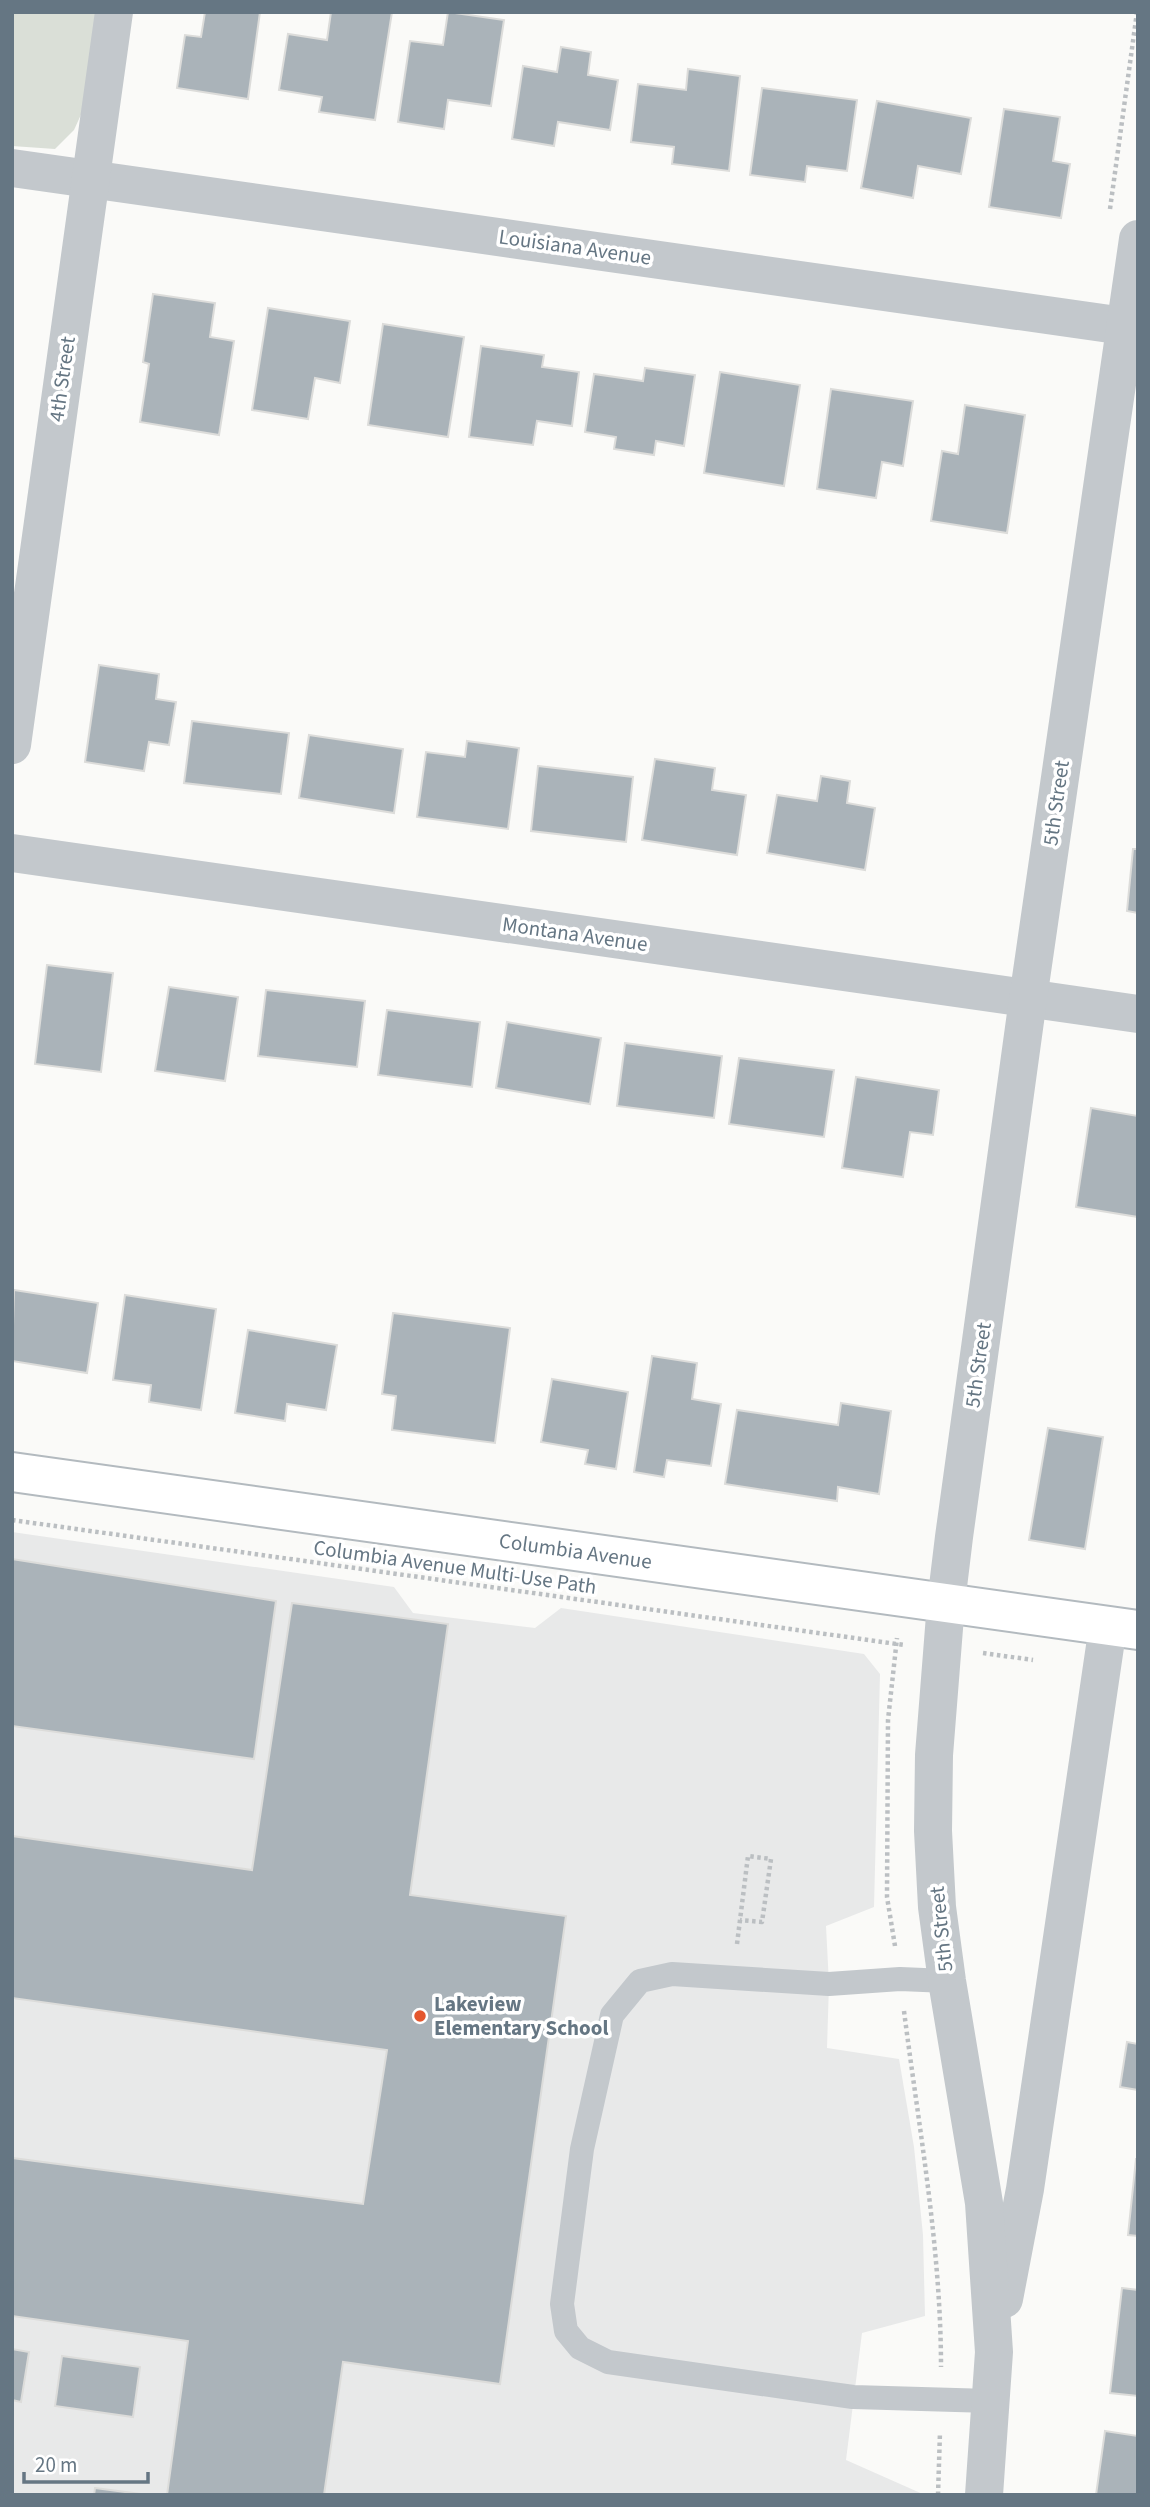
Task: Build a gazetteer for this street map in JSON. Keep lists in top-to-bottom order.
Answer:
{
  "streets": {
    "street": [
      "Louisiana Avenue",
      "4th Street",
      "5th Street",
      "Montana Avenue",
      "Columbia Avenue"
    ],
    "path": ["Columbia Avenue Multi-Use Path"]
  },
  "crossings": [
    ["Louisiana Avenue", "4th Street"],
    ["Louisiana Avenue", "5th Street"],
    ["5th Street", "Montana Avenue"],
    ["5th Street", "Columbia Avenue"],
    ["5th Street", "Columbia Avenue Multi-Use Path"]
  ],
  "places": ["Lakeview Elementary School"],
  "scale_bar": "20 m"
}
